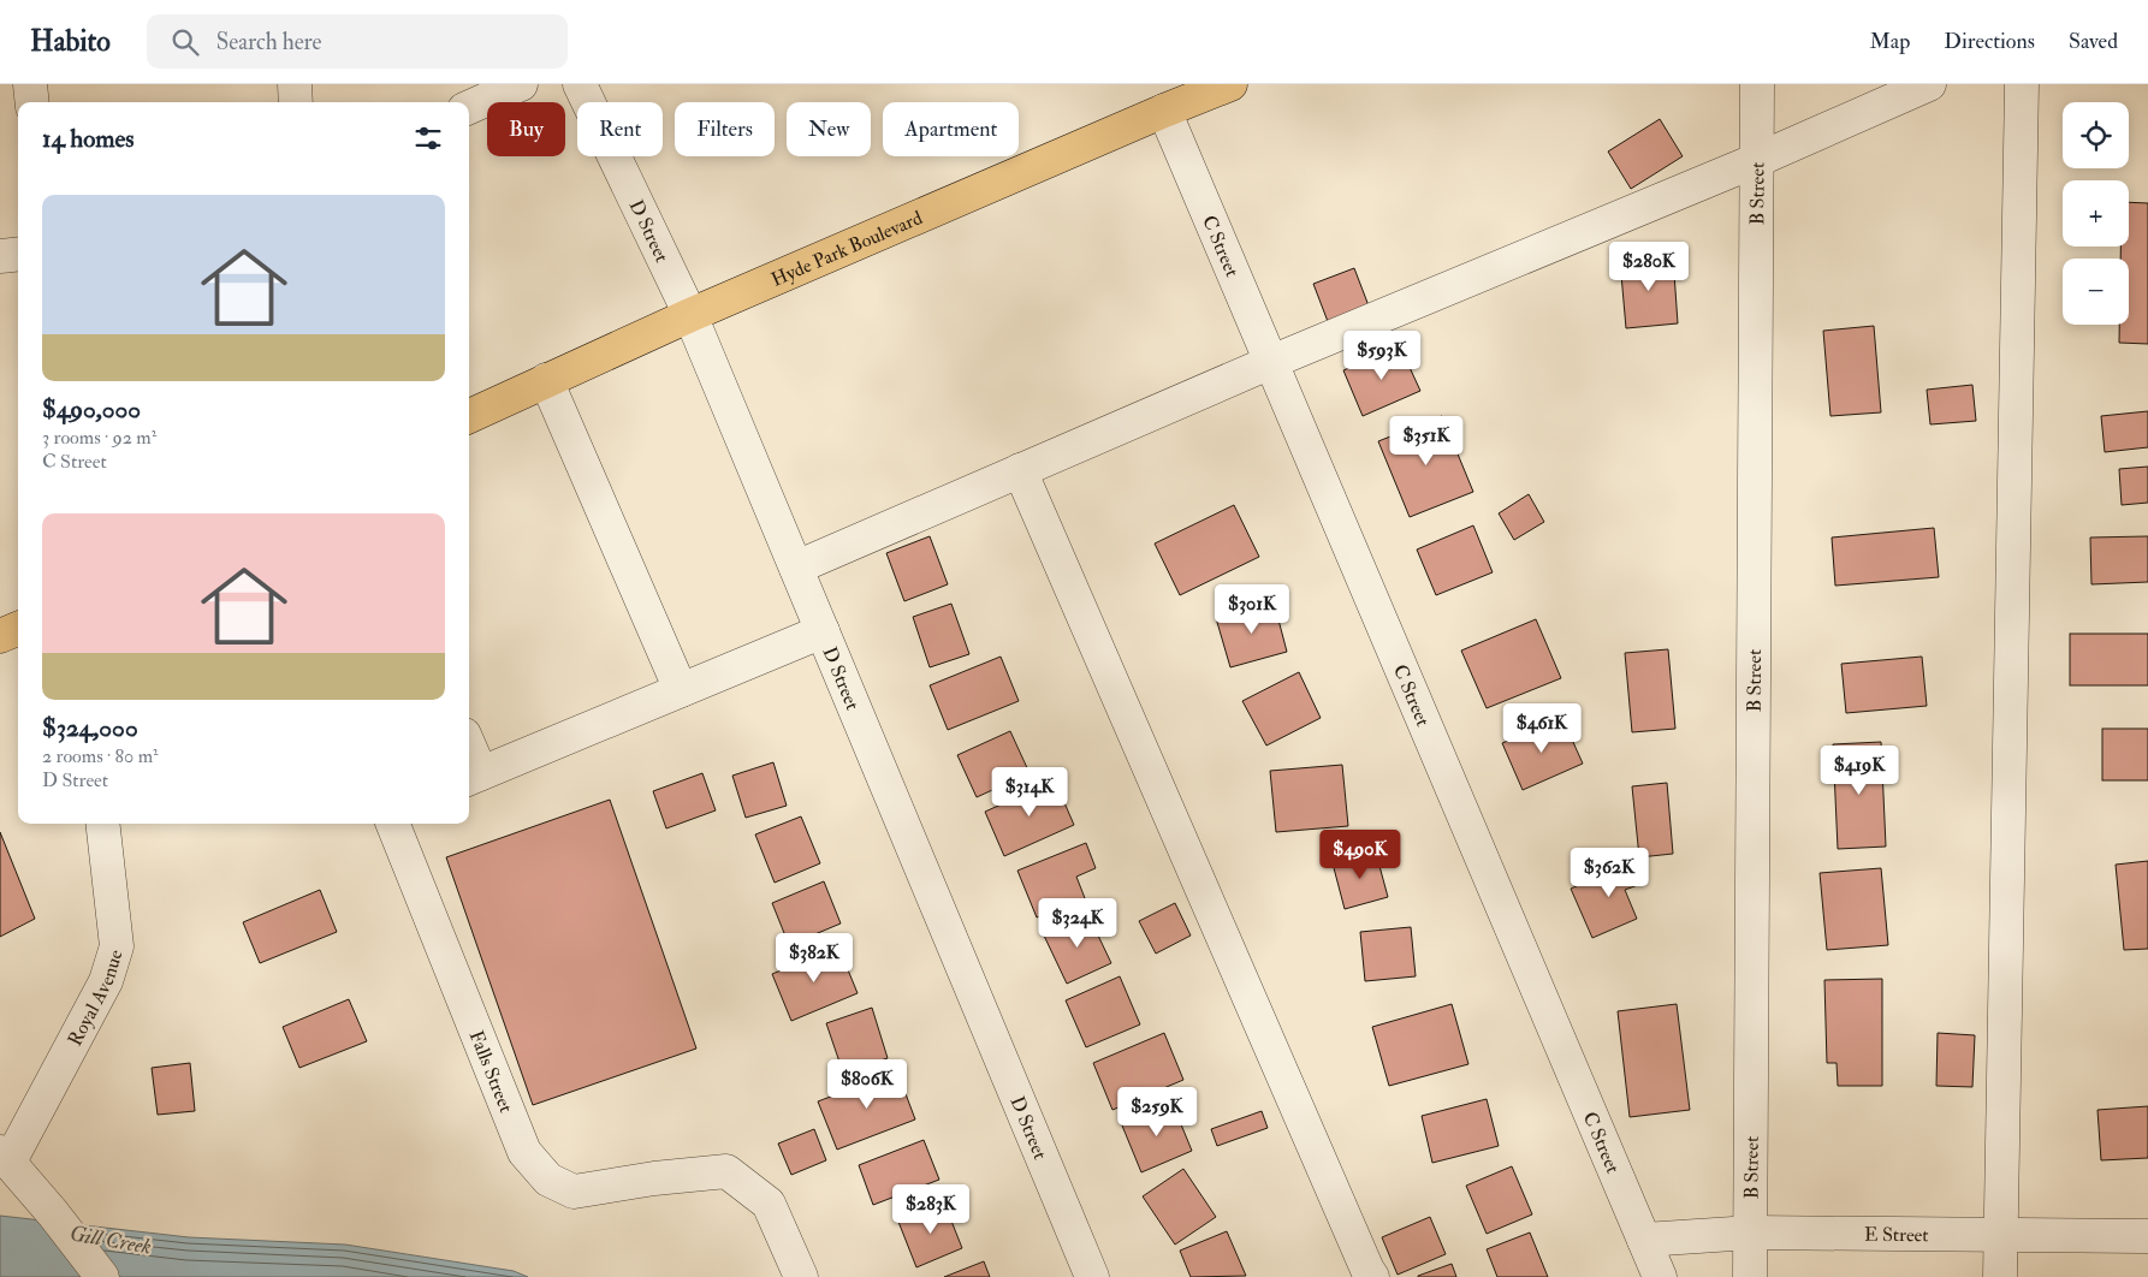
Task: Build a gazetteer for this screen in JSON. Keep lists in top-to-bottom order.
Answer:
{
  "streets": {
    "main road": ["Hyde Park Boulevard"],
    "street": [
      "B Street",
      "D Street",
      "C Street",
      "Royal Avenue",
      "Falls Street",
      "E Street"
    ]
  },
  "crossings": [
    ["B Street", "E Street"],
    ["D Street", "Hyde Park Boulevard"],
    ["C Street", "Hyde Park Boulevard"],
    ["C Street", "E Street"]
  ],
  "water": ["Gill Creek"],
  "page": {
    "header": "Habito",
    "search": "Search here",
    "nav": ["Map", "Directions", "Saved"],
    "map_buttons": ["+", "−"],
    "chip": [
      "Buy",
      "Rent",
      "Filters",
      "New",
      "Apartment"
    ],
    "heading": "14 homes",
    "list": [
      {
        "name": "$490,000",
        "note": "3 rooms · 92 m² · C Street"
      },
      {
        "name": "$324,000",
        "note": "2 rooms · 80 m² · D Street"
      }
    ],
    "price": [
      "$280K",
      "$593K",
      "$351K",
      "$301K",
      "$461K",
      "$419K",
      "$314K",
      "$490K",
      "$362K",
      "$324K",
      "$382K",
      "$806K",
      "$259K",
      "$283K"
    ]
  }
}
